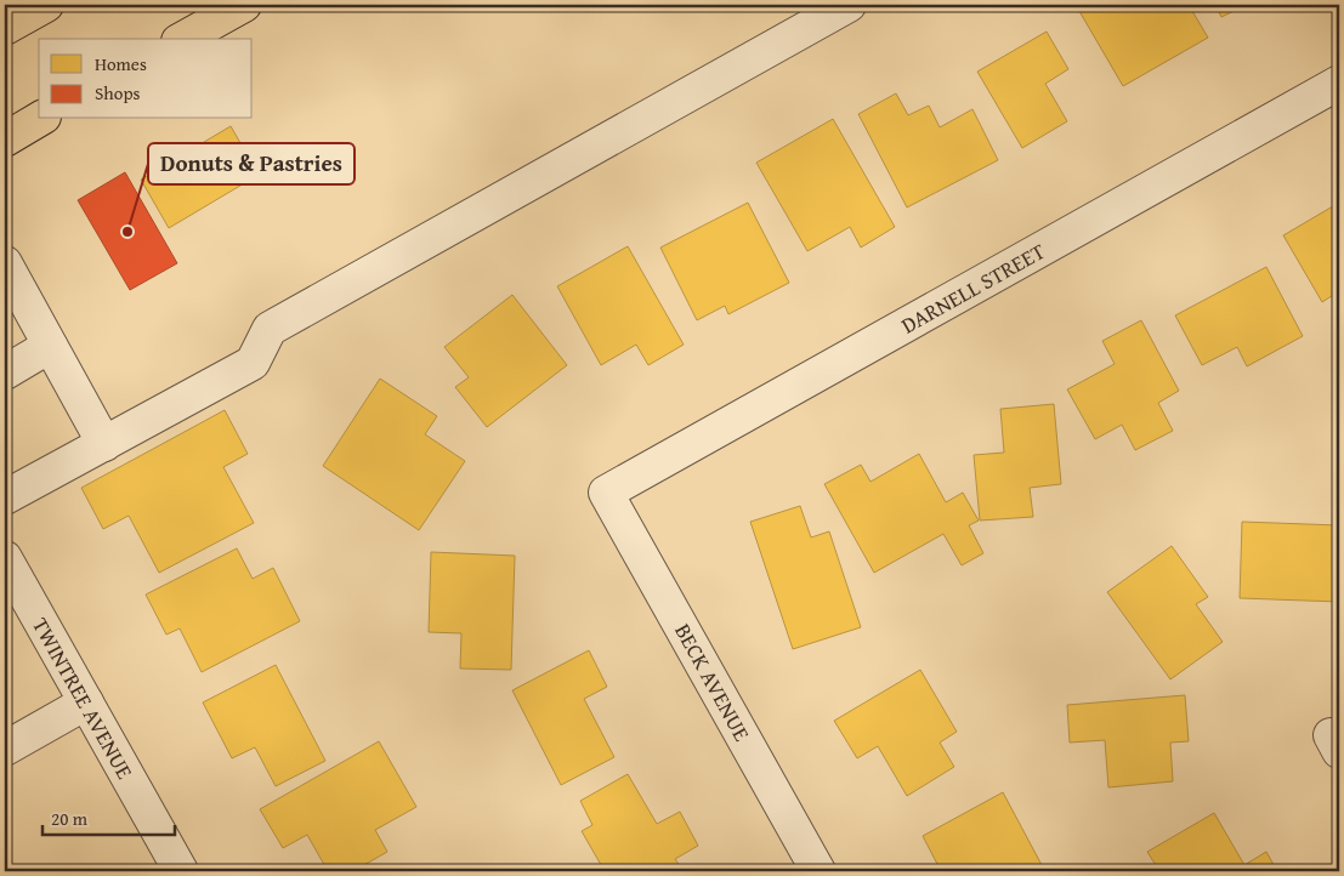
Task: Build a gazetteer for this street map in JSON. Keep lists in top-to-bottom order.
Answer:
{
  "streets": {
    "street": ["DARNELL STREET", "BECK AVENUE", "TWINTREE AVENUE"]
  },
  "crossings": [
    ["DARNELL STREET", "BECK AVENUE"]
  ],
  "places": ["Donuts & Pastries"],
  "legend": ["Homes", "Shops"],
  "scale_bar": "20 m"
}
